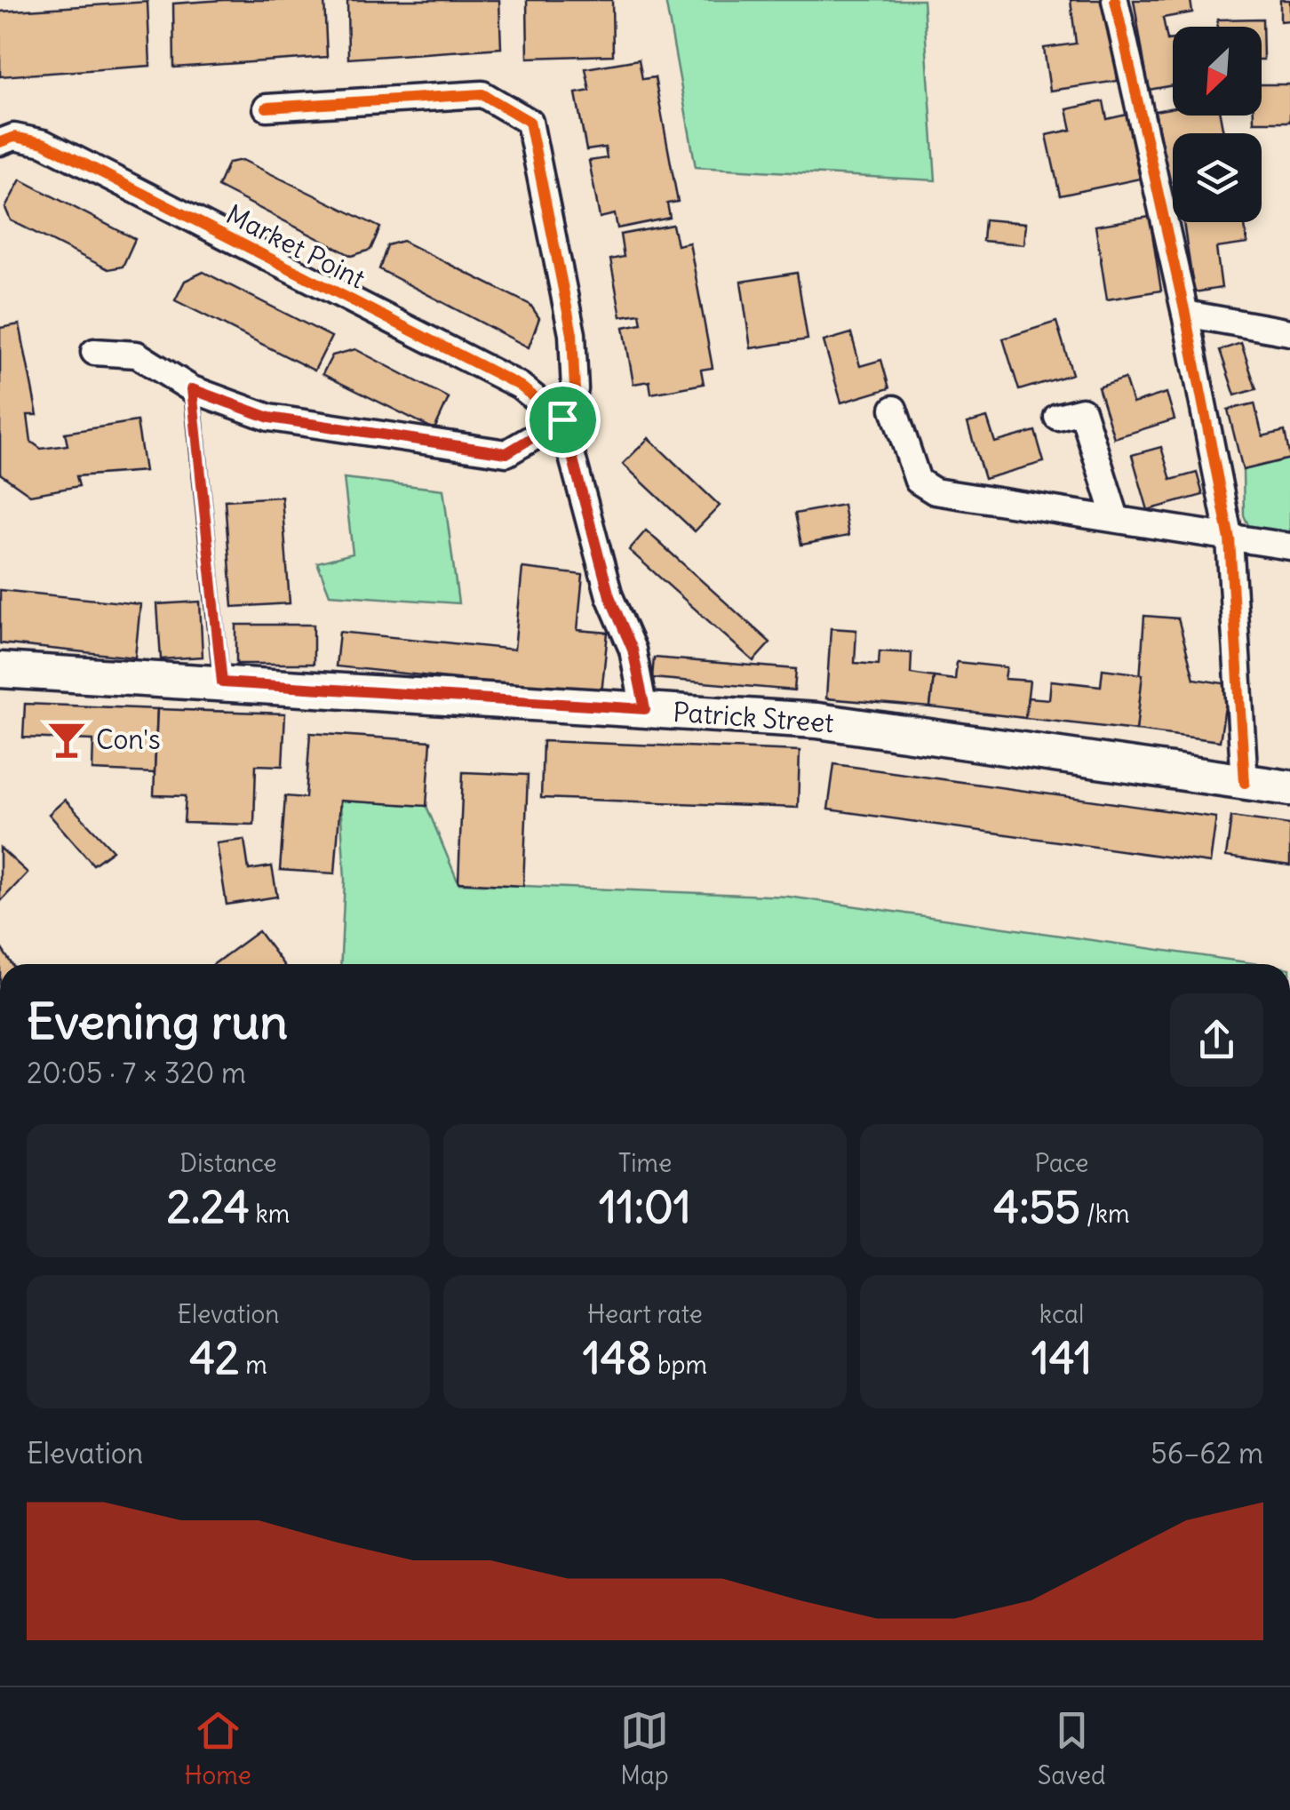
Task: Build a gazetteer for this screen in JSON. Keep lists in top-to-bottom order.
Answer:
{
  "streets": {
    "main road": ["Patrick Street"],
    "street": ["Market Point"]
  },
  "places": {
    "bar": ["Con's"]
  },
  "north": "bottom left",
  "page": {
    "heading": ["Evening run", "20:05 · 7 × 320 m"],
    "stats": [
      ["Distance", "2.24 km"],
      ["Time", "11:01"],
      ["Pace", "4:55 /km"],
      ["Elevation", "42 m"],
      ["Heart rate", "148 bpm"],
      ["kcal", "141"]
    ],
    "chart": ["Elevation", "56–62 m"],
    "tabs": ["Home", "Map", "Saved"]
  }
}
